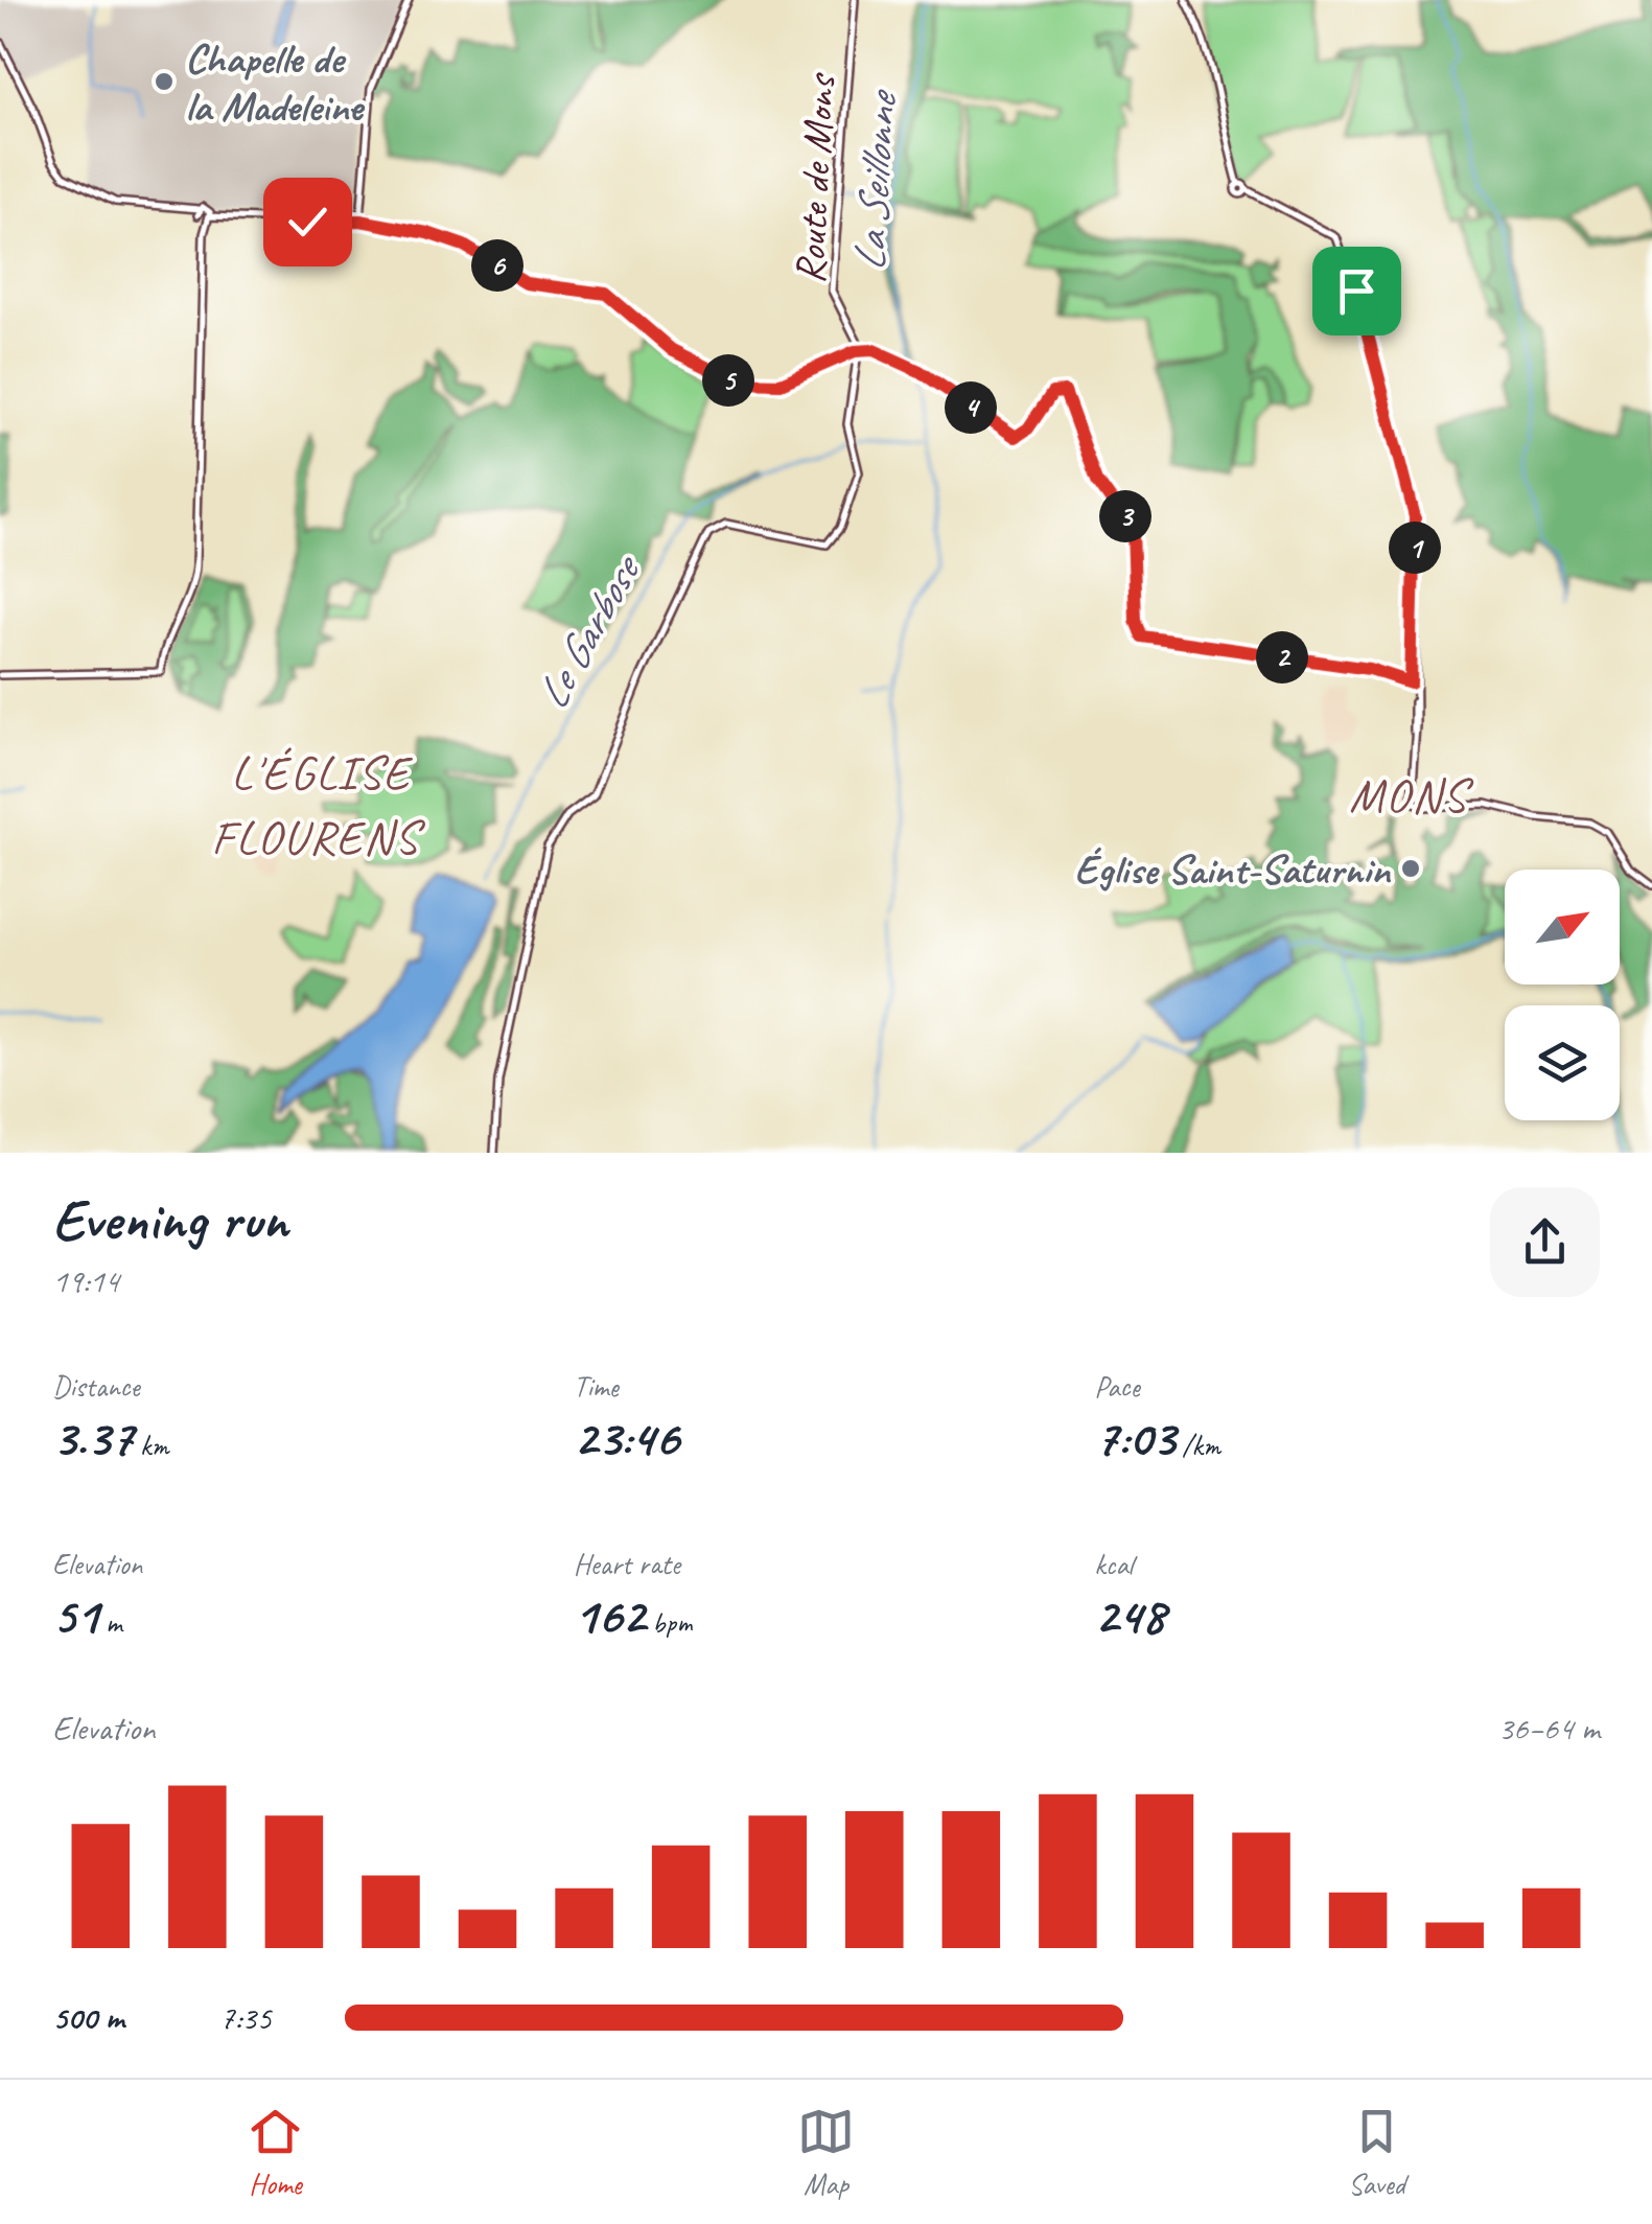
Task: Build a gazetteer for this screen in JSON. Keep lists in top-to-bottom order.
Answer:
{
  "streets": {
    "street": ["Route de Mons"]
  },
  "districts": ["L'ÉGLISE", "MONS", "FLOURENS"],
  "water": ["La Seillonne", "Le Garbose"],
  "places": ["Chapelle de la Madeleine", "Église Saint-Saturnin"],
  "north": "top right",
  "page": {
    "pins": [
      "6",
      "5",
      "4",
      "3",
      "1",
      "2"
    ],
    "heading": ["Evening run", "19:14"],
    "stats": [
      ["Distance", "3.37 km"],
      ["Time", "23:46"],
      ["Pace", "7:03 /km"],
      ["Elevation", "51 m"],
      ["Heart rate", "162 bpm"],
      ["kcal", "248"]
    ],
    "chart": ["Elevation", "36–64 m"],
    "list": [
      {
        "name": "500 m",
        "note": "7:35"
      }
    ],
    "tabs": ["Home", "Map", "Saved"]
  }
}
